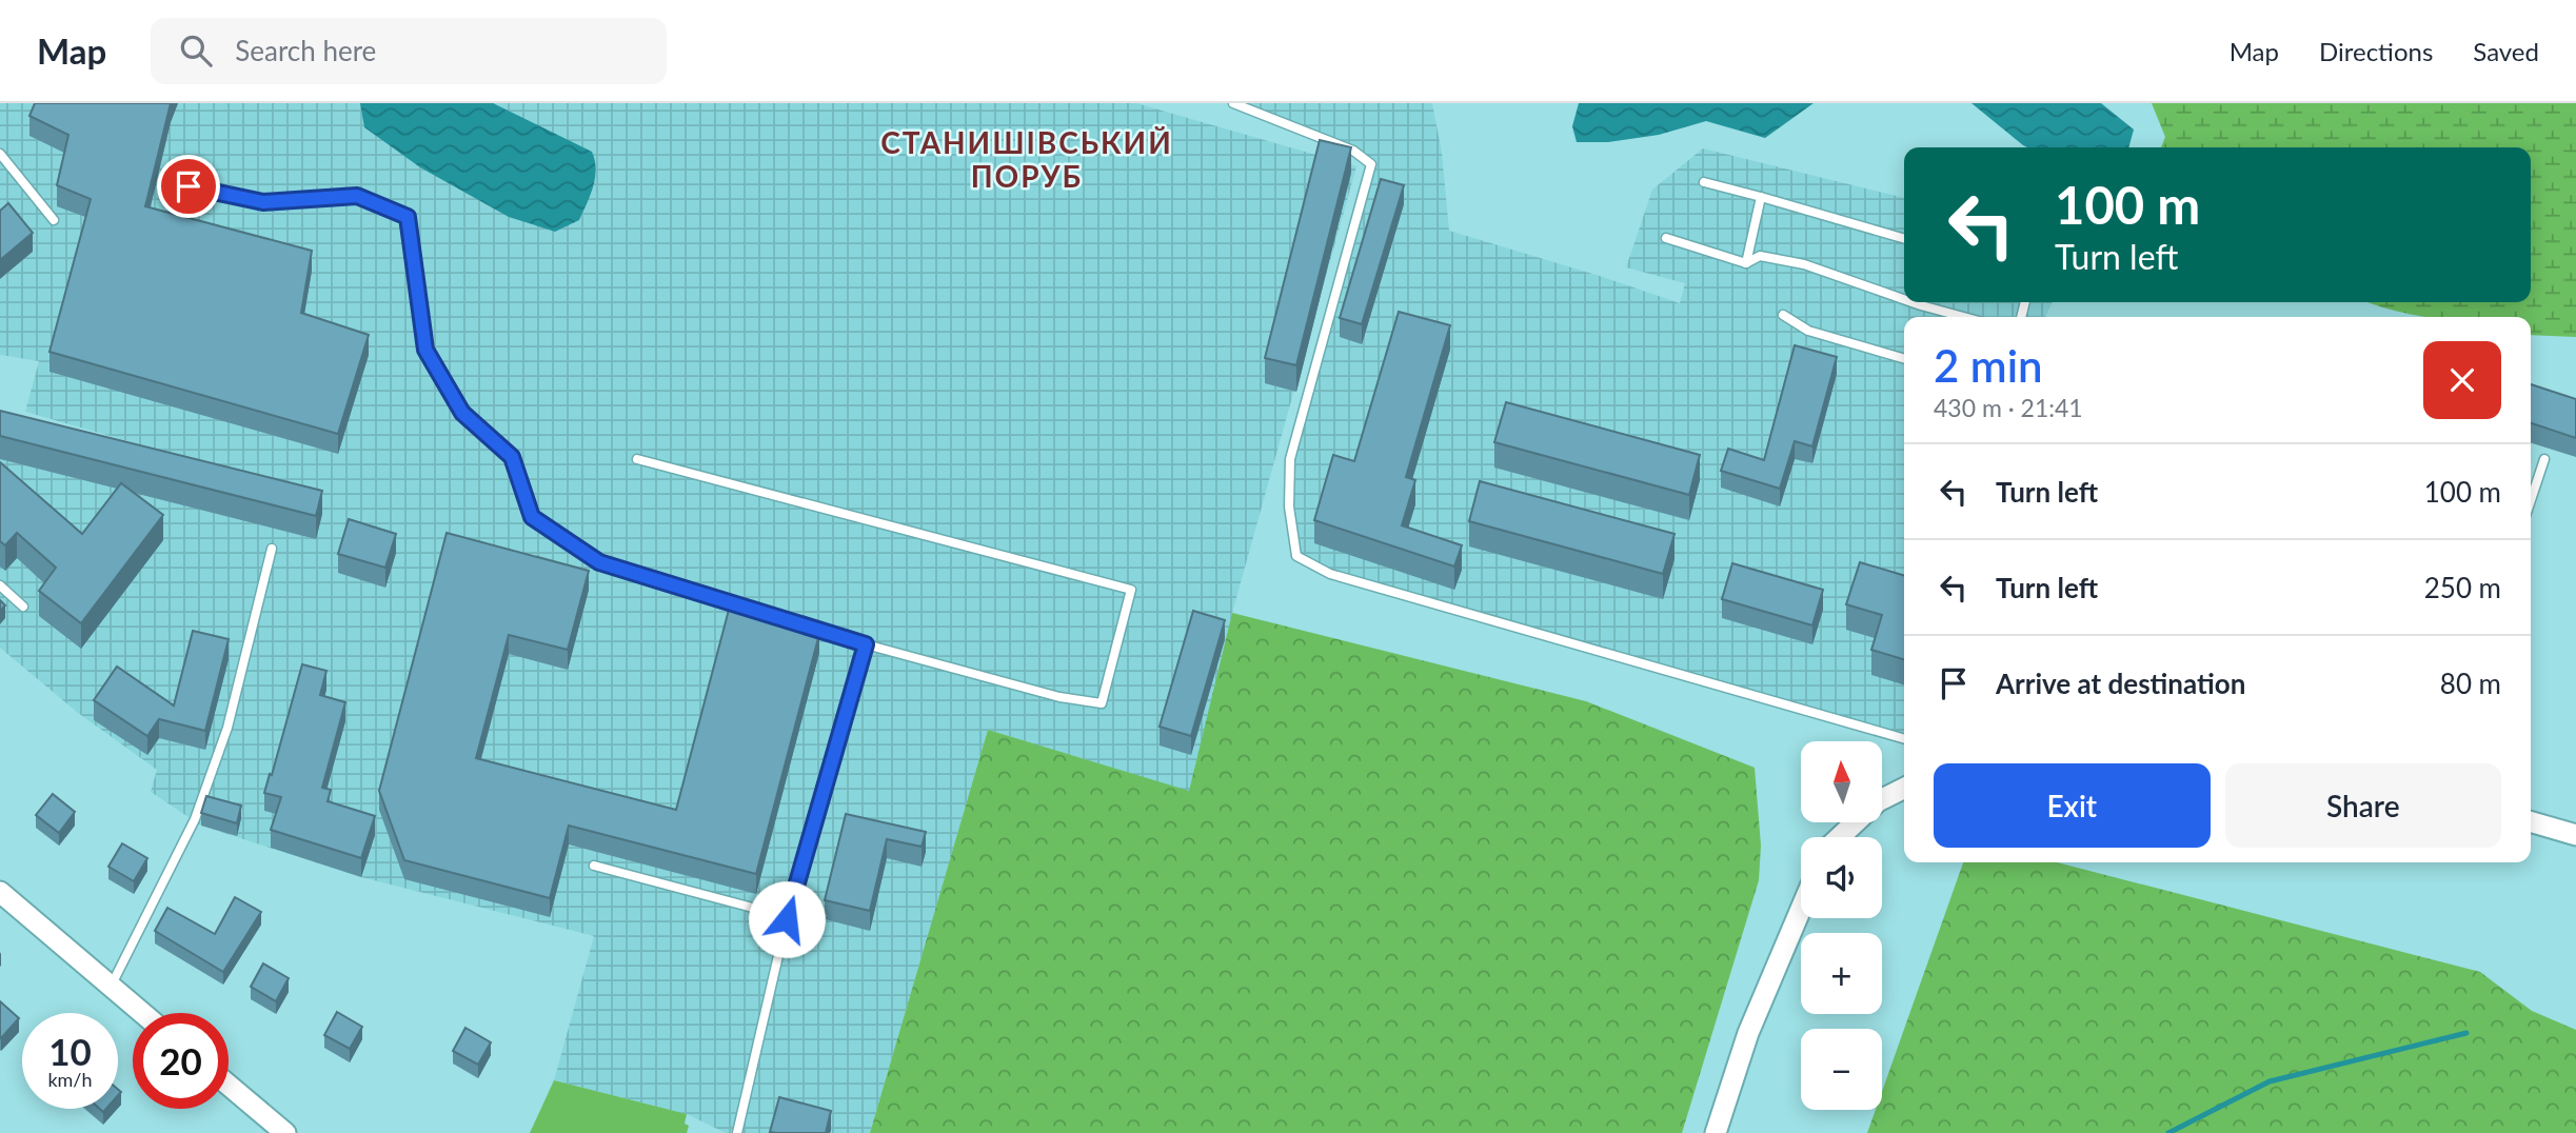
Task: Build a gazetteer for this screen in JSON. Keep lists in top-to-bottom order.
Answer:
{
  "districts": ["СТАНИШІВСЬКИЙ ПОРУБ"],
  "north": "top",
  "page": {
    "header": "Map",
    "search": "Search here",
    "nav": ["Map", "Directions", "Saved"],
    "turn": ["100 m", "Turn left"],
    "heading": ["2 min", "430 m · 21:41"],
    "list": [
      {
        "name": "Turn left",
        "value": "100 m"
      },
      {
        "name": "Turn left",
        "value": "250 m"
      },
      {
        "name": "Arrive at destination",
        "value": "80 m"
      }
    ],
    "map_buttons": ["+", "−"],
    "buttons": ["Exit", "Share"],
    "speed": "10 km/h",
    "limit": "20"
  }
}
